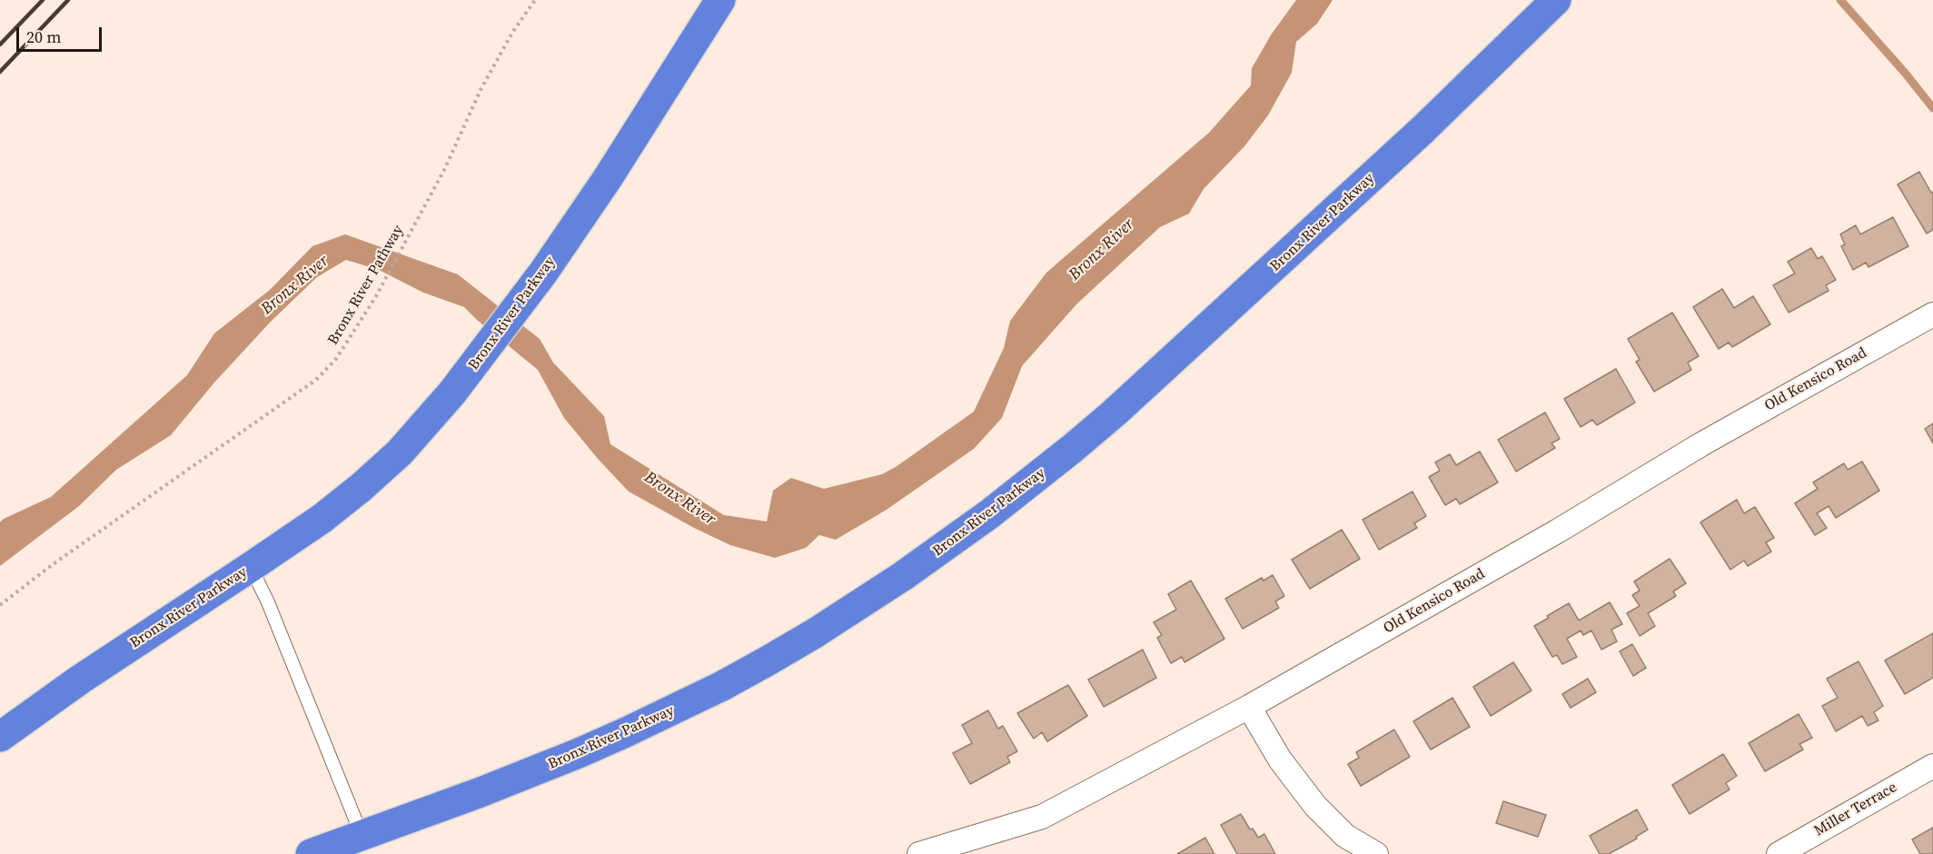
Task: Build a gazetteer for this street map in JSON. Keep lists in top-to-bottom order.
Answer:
{
  "streets": {
    "highway": ["Bronx River Parkway"],
    "street": ["Old Kensico Road", "Miller Terrace"],
    "path": ["Bronx River Pathway"]
  },
  "water": ["Bronx River"],
  "scale_bar": "20 m"
}
